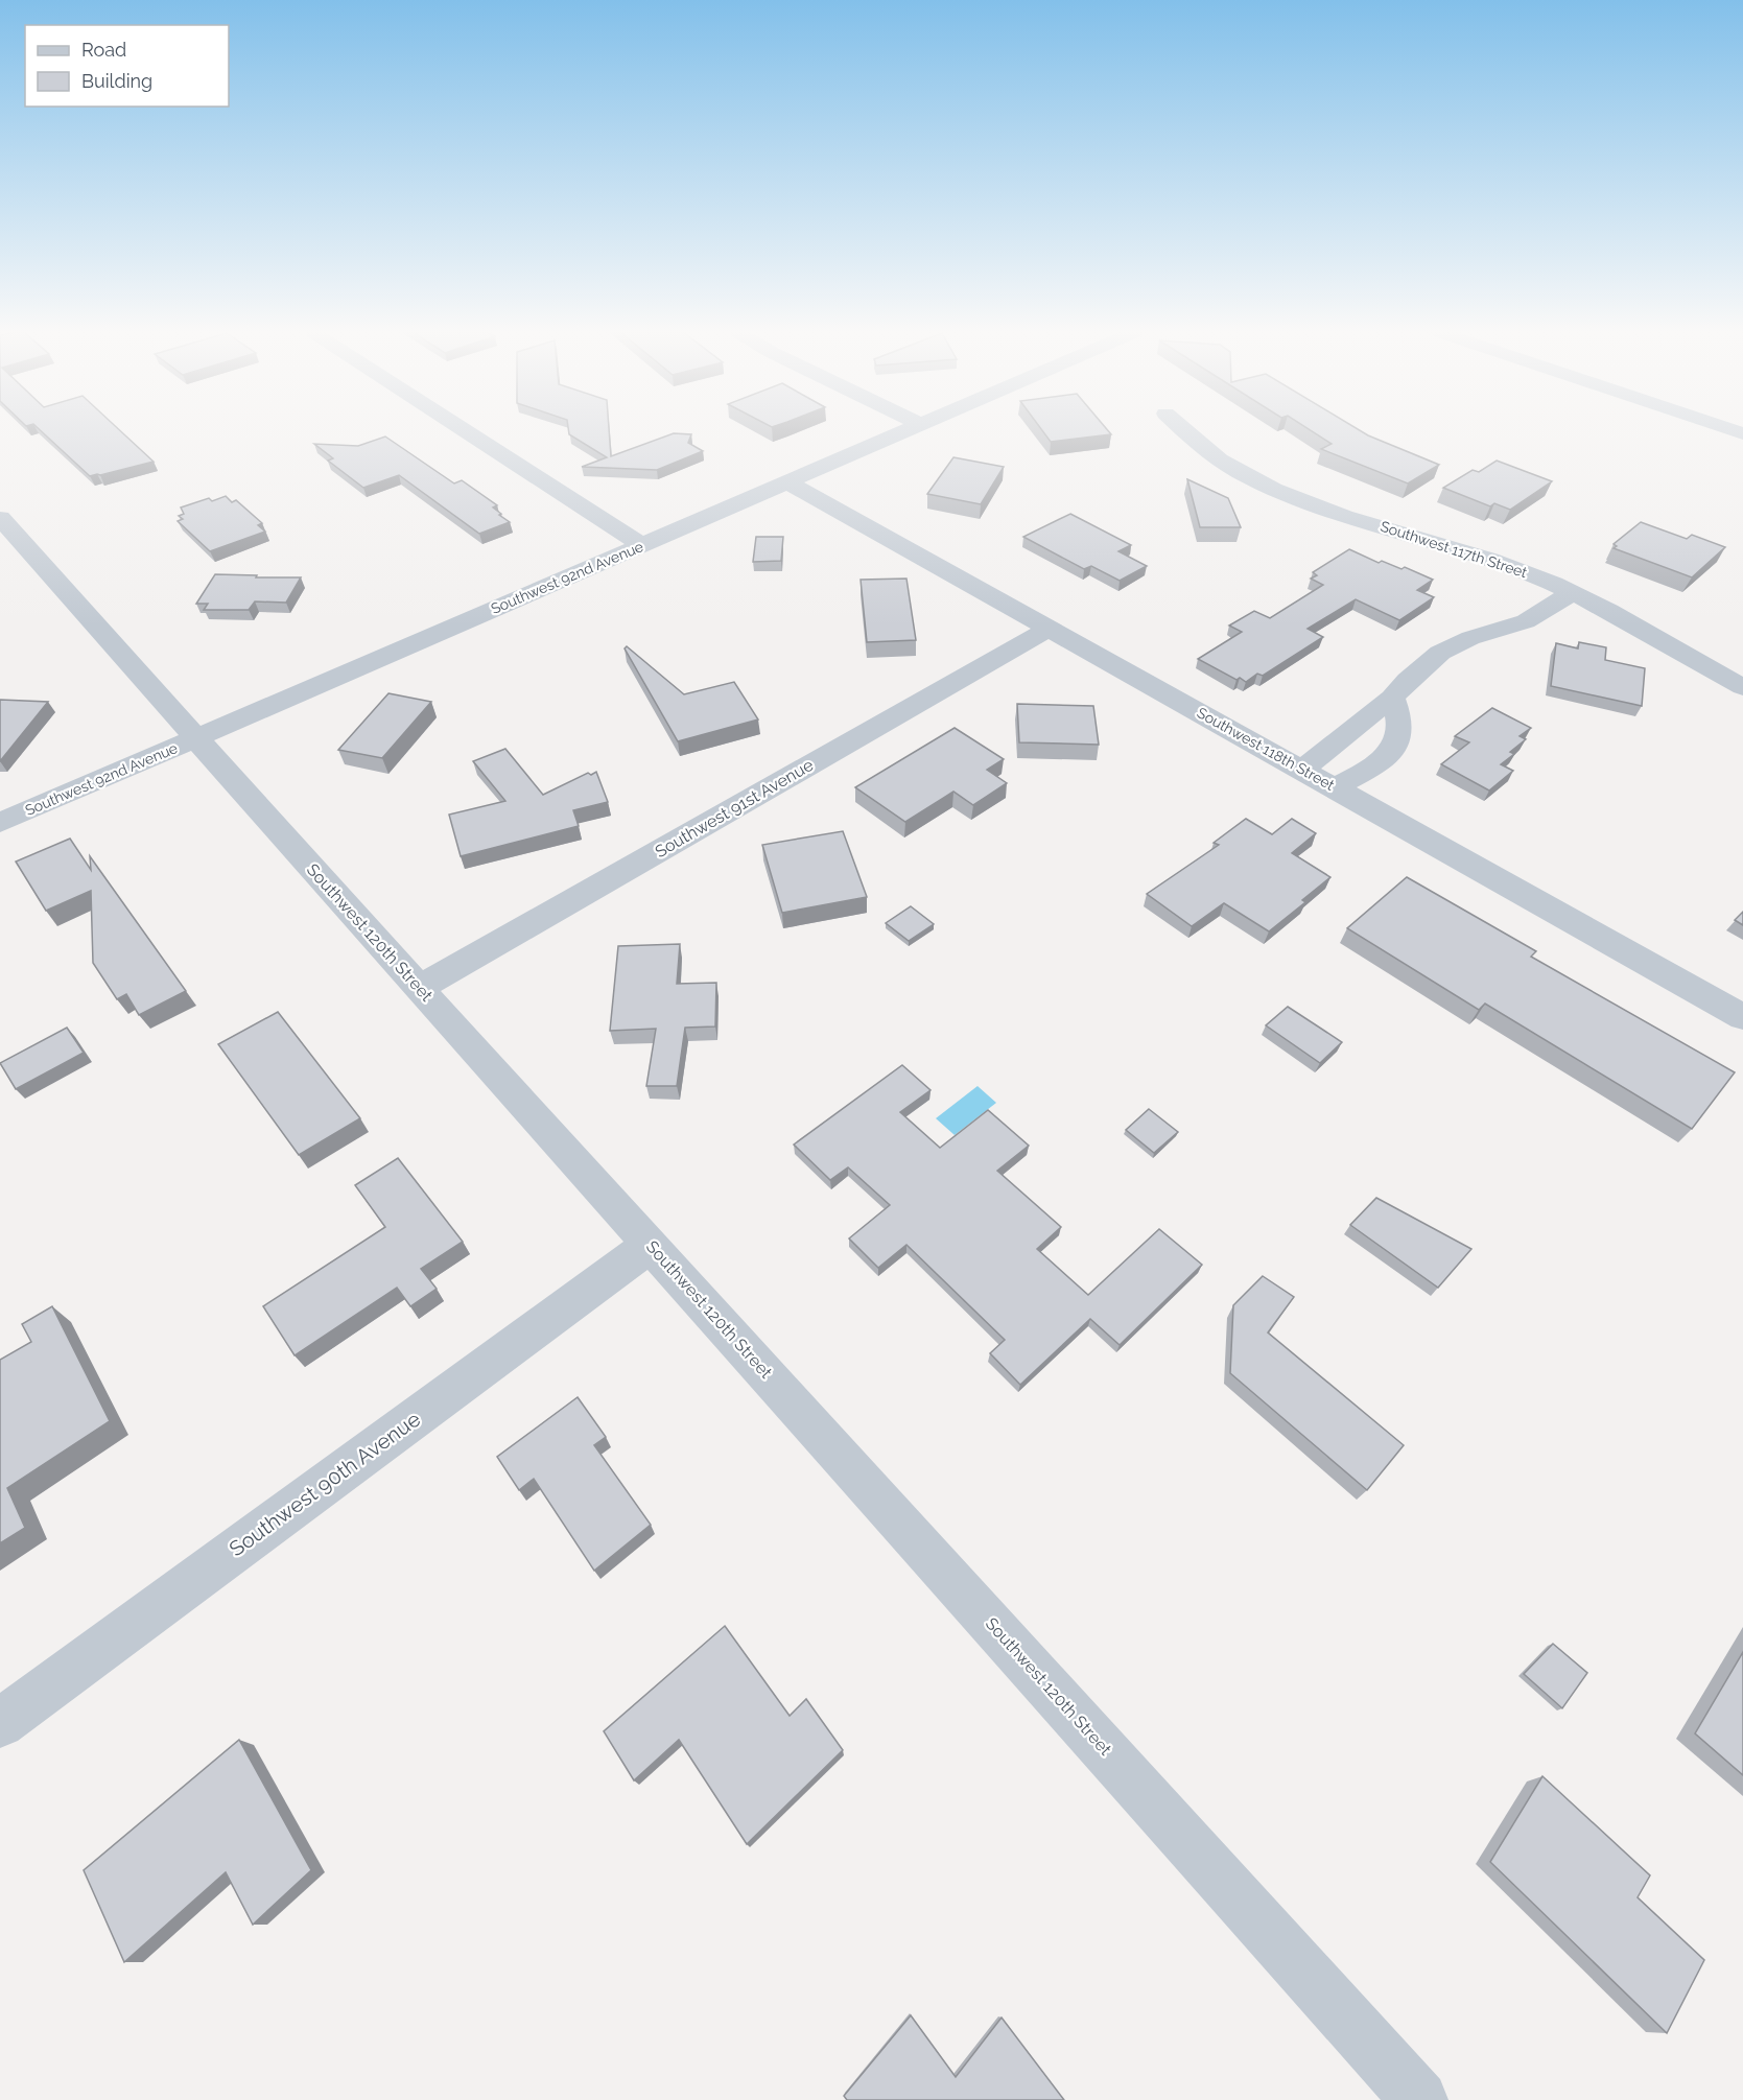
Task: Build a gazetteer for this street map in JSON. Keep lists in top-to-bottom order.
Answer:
{
  "streets": {
    "street": [
      "Southwest 117th Street",
      "Southwest 92nd Avenue",
      "Southwest 118th Street",
      "Southwest 91st Avenue",
      "Southwest 120th Street",
      "Southwest 90th Avenue"
    ]
  },
  "crossings": [
    ["Southwest 92nd Avenue", "Southwest 118th Street"],
    ["Southwest 92nd Avenue", "Southwest 120th Street"],
    ["Southwest 118th Street", "Southwest 91st Avenue"],
    ["Southwest 91st Avenue", "Southwest 120th Street"],
    ["Southwest 120th Street", "Southwest 90th Avenue"]
  ],
  "legend": ["Road", "Building"]
}
